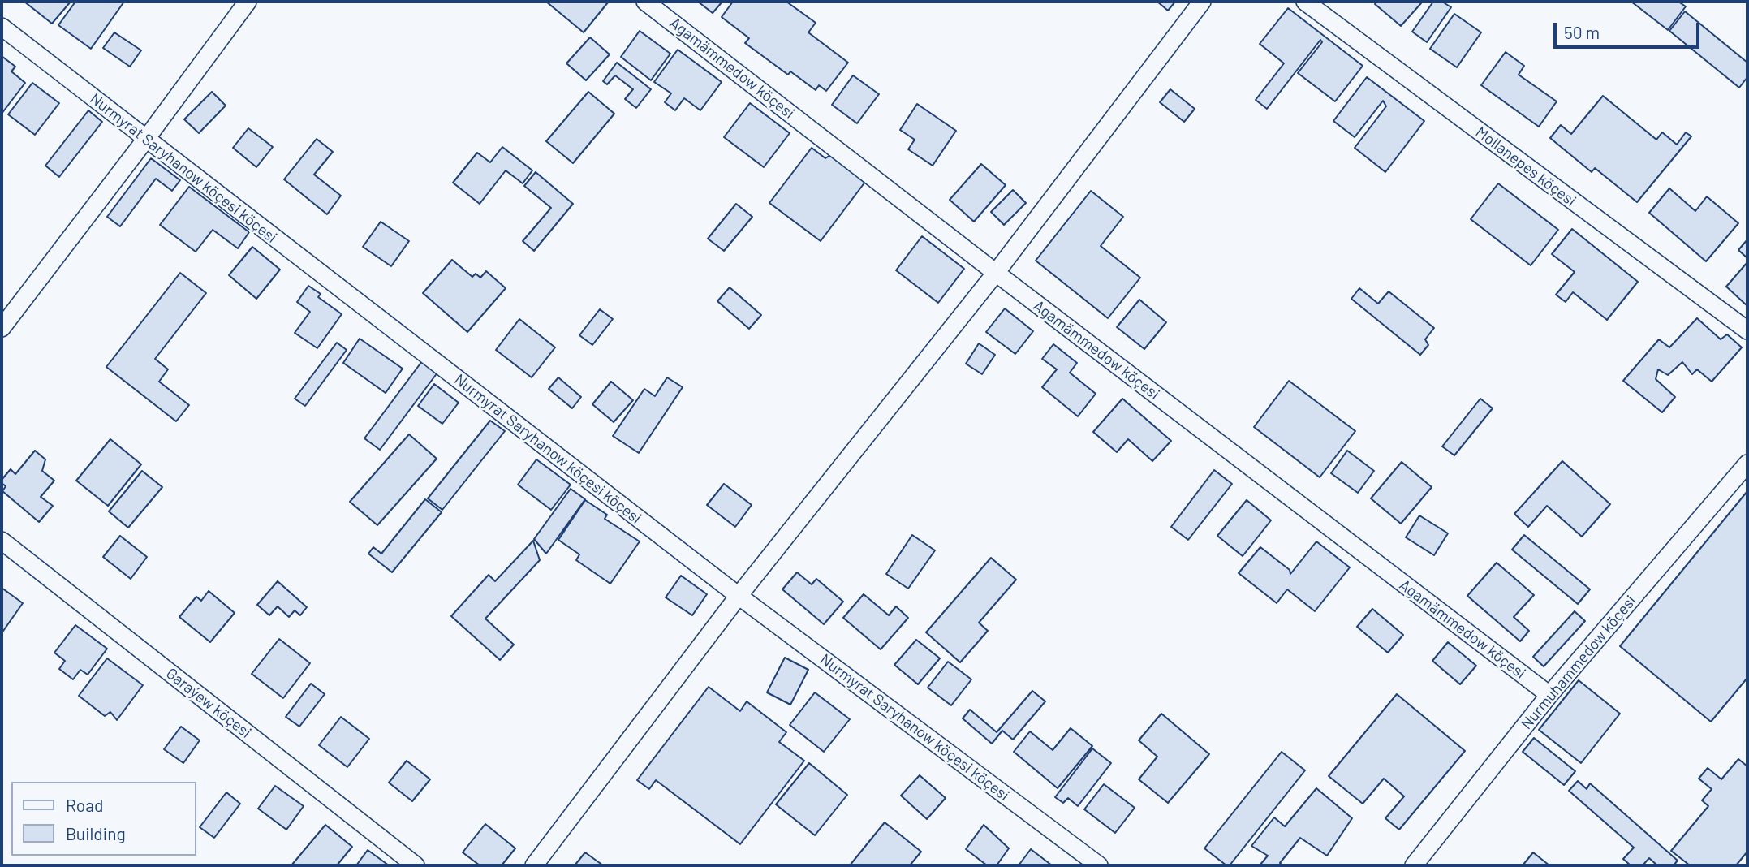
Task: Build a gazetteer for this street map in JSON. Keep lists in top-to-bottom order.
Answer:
{
  "streets": {
    "street": [
      "Agamämmedow köçesi",
      "Mollanepes köçesi",
      "Nurmyrat Saryhanow köçesi köçesi",
      "Nurmuhammedow köçesi",
      "Garaýew köçesi"
    ]
  },
  "crossings": [
    ["Agamämmedow köçesi", "Nurmuhammedow köçesi"]
  ],
  "legend": ["Road", "Building"],
  "scale_bar": "50 m"
}
